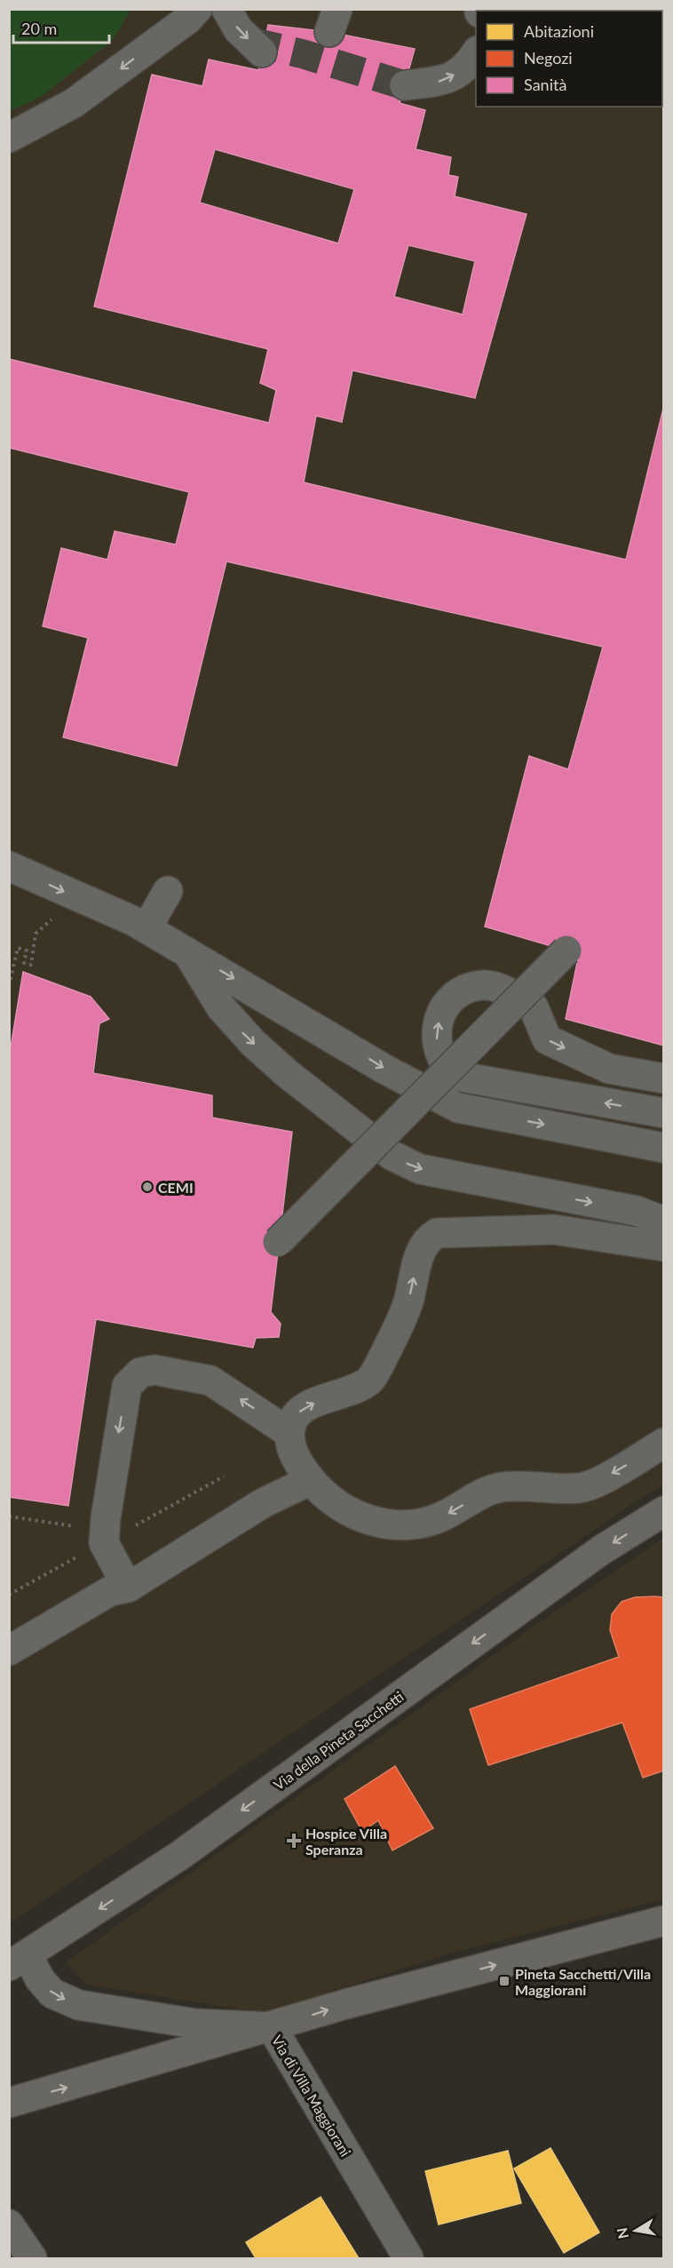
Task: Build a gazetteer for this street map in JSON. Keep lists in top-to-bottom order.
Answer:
{
  "streets": {
    "main road": ["Via della Pineta Sacchetti"],
    "street": ["Via di Villa Maggiorani"]
  },
  "crossings": [
    ["Via della Pineta Sacchetti", "Via di Villa Maggiorani"]
  ],
  "one_way": ["Via di Villa Maggiorani"],
  "places": {
    "other": ["CEMI"],
    "health": ["Hospice Villa Speranza"],
    "transit": ["Pineta Sacchetti/Villa Maggiorani"]
  },
  "legend": ["Abitazioni", "Negozi", "Sanità"],
  "scale_bar": "20 m",
  "north": "left"
}
